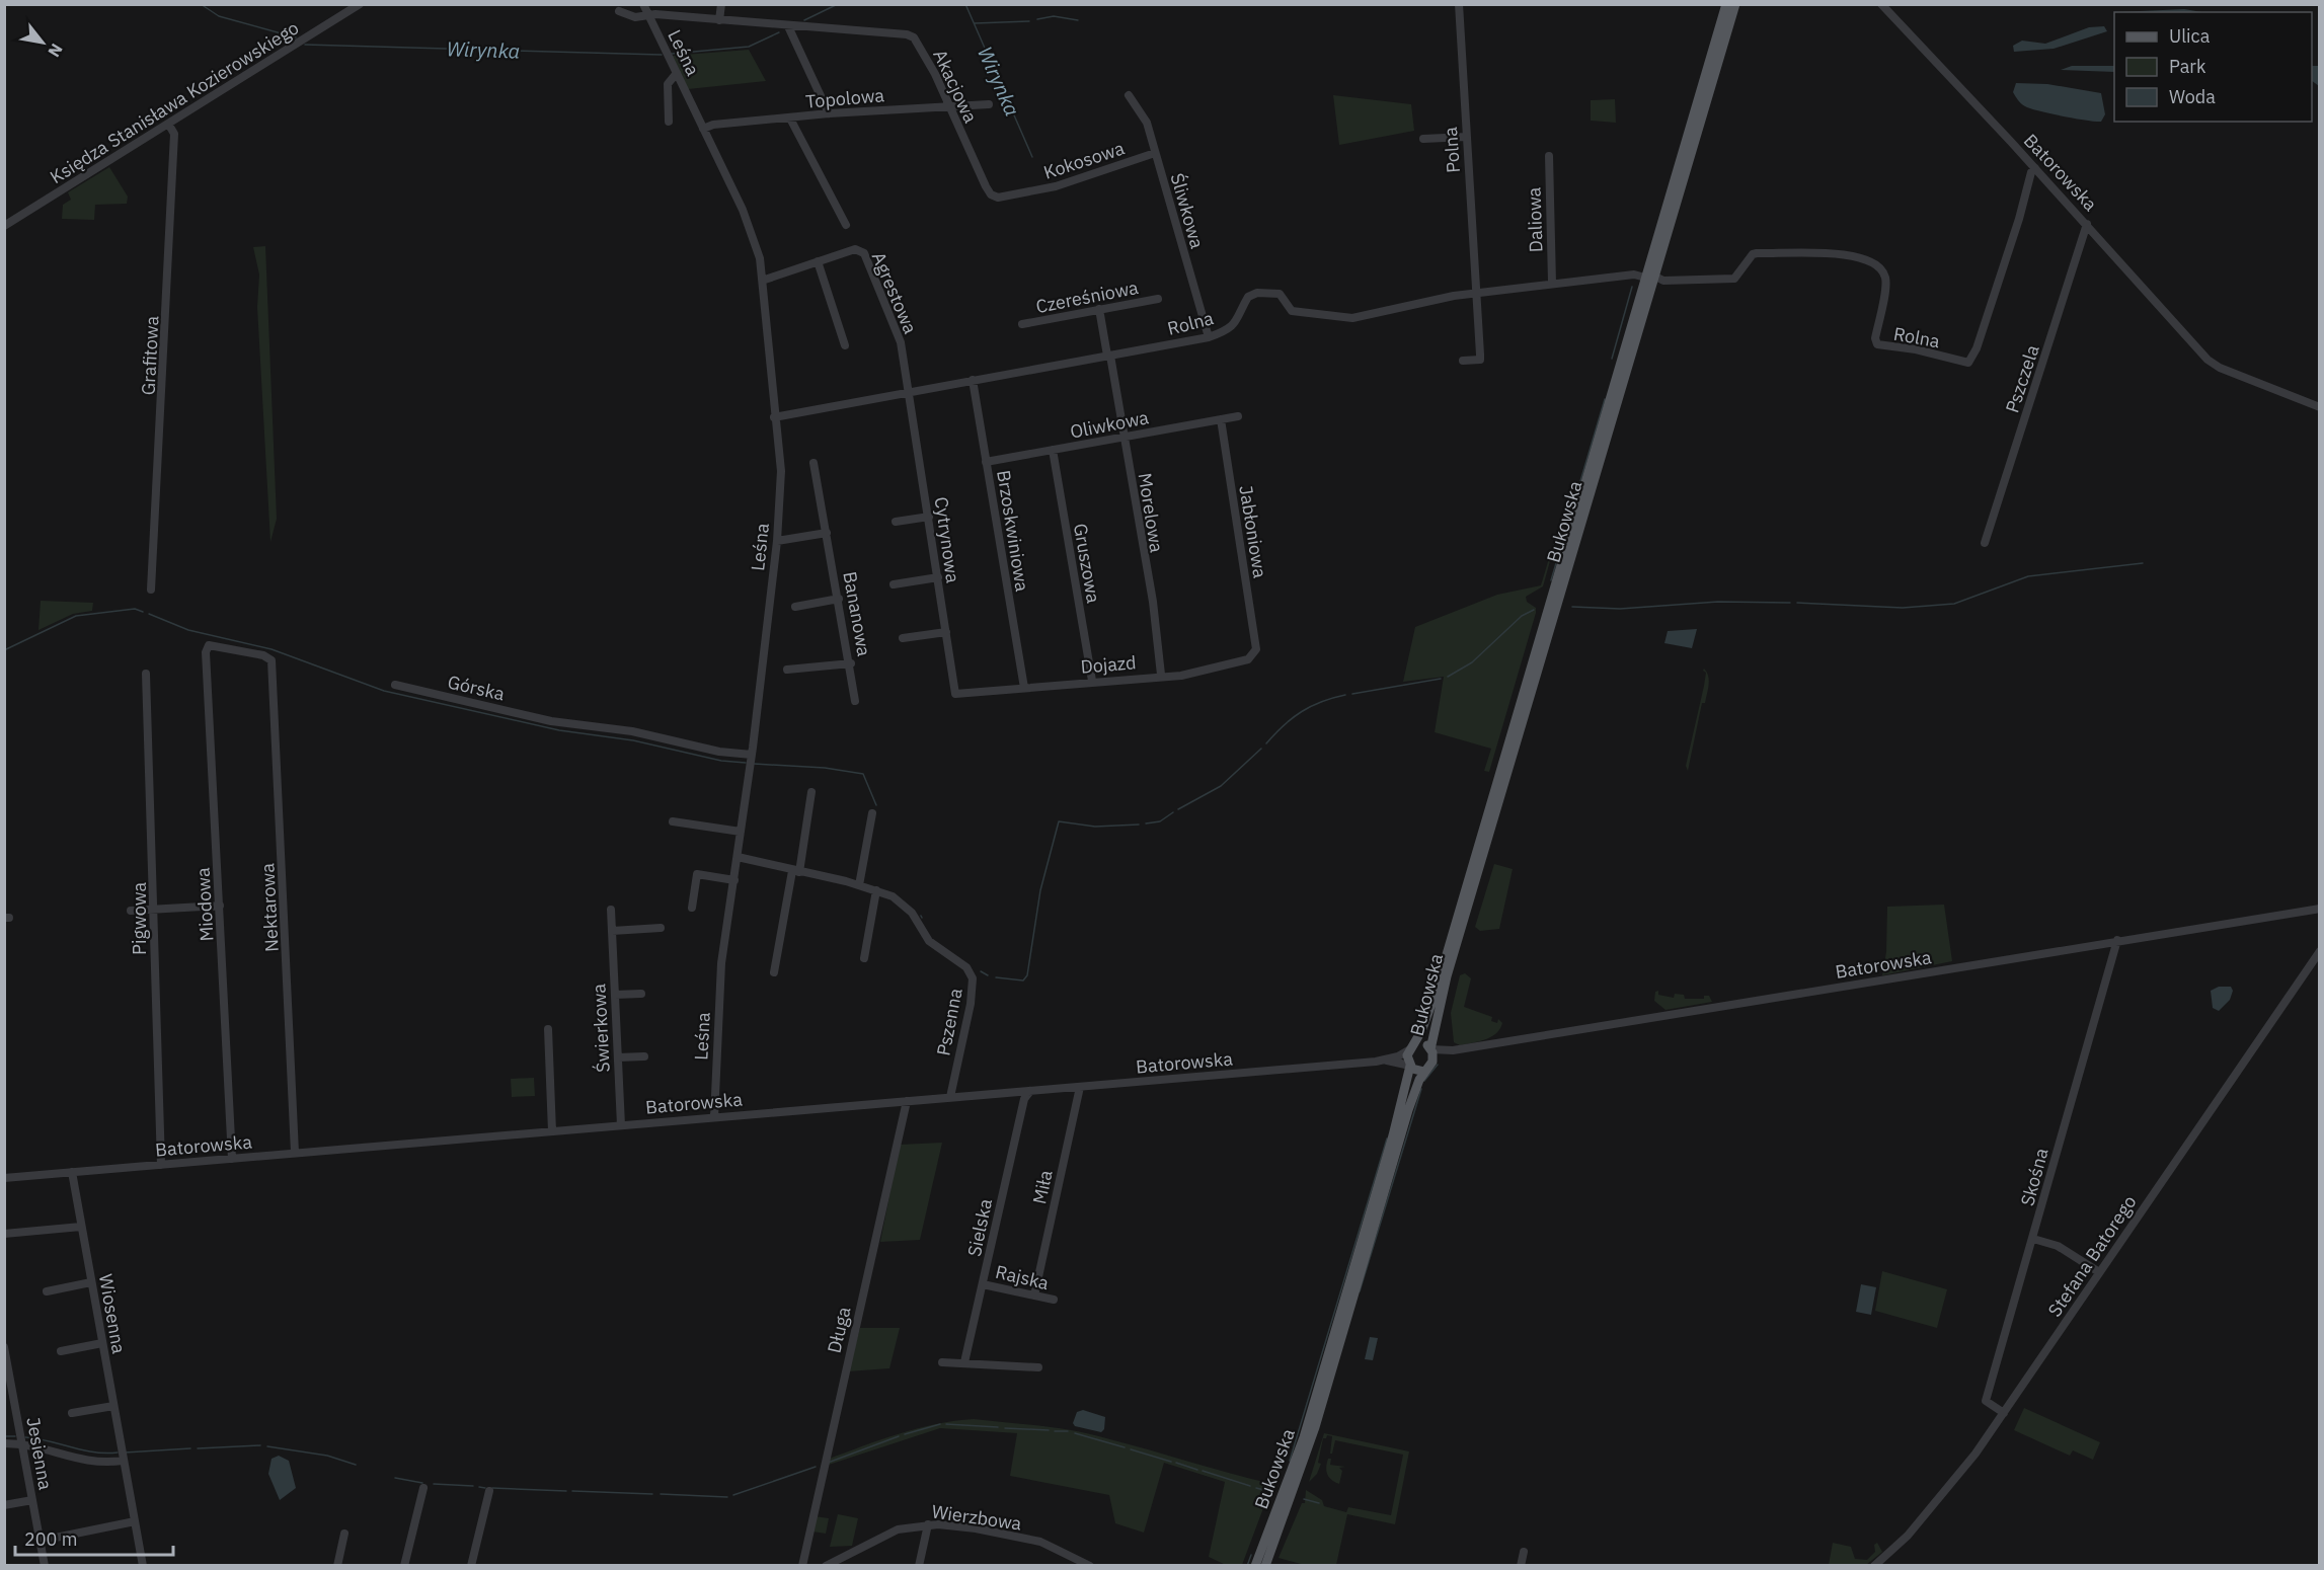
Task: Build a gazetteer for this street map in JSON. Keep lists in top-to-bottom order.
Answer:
{
  "streets": {
    "main road": ["Bukowska"],
    "street": [
      "Leśna",
      "Akacjowa",
      "Topolowa",
      "Księdza Stanisława Kozierowskiego",
      "Polna",
      "Kokosowa",
      "Batorowska",
      "Śliwkowa",
      "Daliowa",
      "Agrestowa",
      "Czereśniowa",
      "Rolna",
      "Grafitowa",
      "Pszczela",
      "Oliwkowa",
      "Morelowa",
      "Brzoskwiniowa",
      "Jabłoniowa",
      "Cytrynowa",
      "Gruszowa",
      "Bananowa",
      "Dojazd",
      "Górska",
      "Miodowa",
      "Nektarowa",
      "Pigwowa",
      "Pszenna",
      "Świerkowa",
      "Skośna",
      "Miła",
      "Sielska",
      "Stefana Batorego",
      "Rajska",
      "Wiosenna",
      "Długa",
      "Jesienna",
      "Wierzbowa"
    ]
  },
  "crossings": [
    ["Leśna", "Akacjowa"],
    ["Leśna", "Topolowa"],
    ["Leśna", "Batorowska"],
    ["Leśna", "Agrestowa"],
    ["Leśna", "Rolna"],
    ["Leśna", "Górska"],
    ["Leśna", "Pszenna"],
    ["Akacjowa", "Topolowa"],
    ["Akacjowa", "Kokosowa"],
    ["Księdza Stanisława Kozierowskiego", "Grafitowa"],
    ["Polna", "Rolna"],
    ["Kokosowa", "Śliwkowa"],
    ["Batorowska", "Rolna"],
    ["Batorowska", "Pszczela"],
    ["Batorowska", "Bukowska"],
    ["Batorowska", "Miodowa"],
    ["Batorowska", "Nektarowa"],
    ["Batorowska", "Pigwowa"],
    ["Batorowska", "Pszenna"],
    ["Batorowska", "Świerkowa"],
    ["Batorowska", "Skośna"],
    ["Batorowska", "Miła"],
    ["Batorowska", "Sielska"],
    ["Batorowska", "Wiosenna"],
    ["Batorowska", "Długa"],
    ["Śliwkowa", "Rolna"],
    ["Daliowa", "Rolna"],
    ["Agrestowa", "Rolna"],
    ["Agrestowa", "Cytrynowa"],
    ["Czereśniowa", "Morelowa"],
    ["Rolna", "Morelowa"],
    ["Rolna", "Bukowska"],
    ["Rolna", "Brzoskwiniowa"],
    ["Rolna", "Cytrynowa"],
    ["Oliwkowa", "Morelowa"],
    ["Oliwkowa", "Brzoskwiniowa"],
    ["Oliwkowa", "Jabłoniowa"],
    ["Oliwkowa", "Gruszowa"],
    ["Morelowa", "Dojazd"],
    ["Brzoskwiniowa", "Dojazd"],
    ["Jabłoniowa", "Dojazd"],
    ["Cytrynowa", "Dojazd"],
    ["Gruszowa", "Dojazd"],
    ["Miodowa", "Nektarowa"],
    ["Skośna", "Stefana Batorego"],
    ["Miła", "Rajska"],
    ["Sielska", "Rajska"]
  ],
  "water": ["Wirynka"],
  "legend": ["Ulica", "Park", "Woda"],
  "scale_bar": "200 m",
  "north": "bottom right"
}
